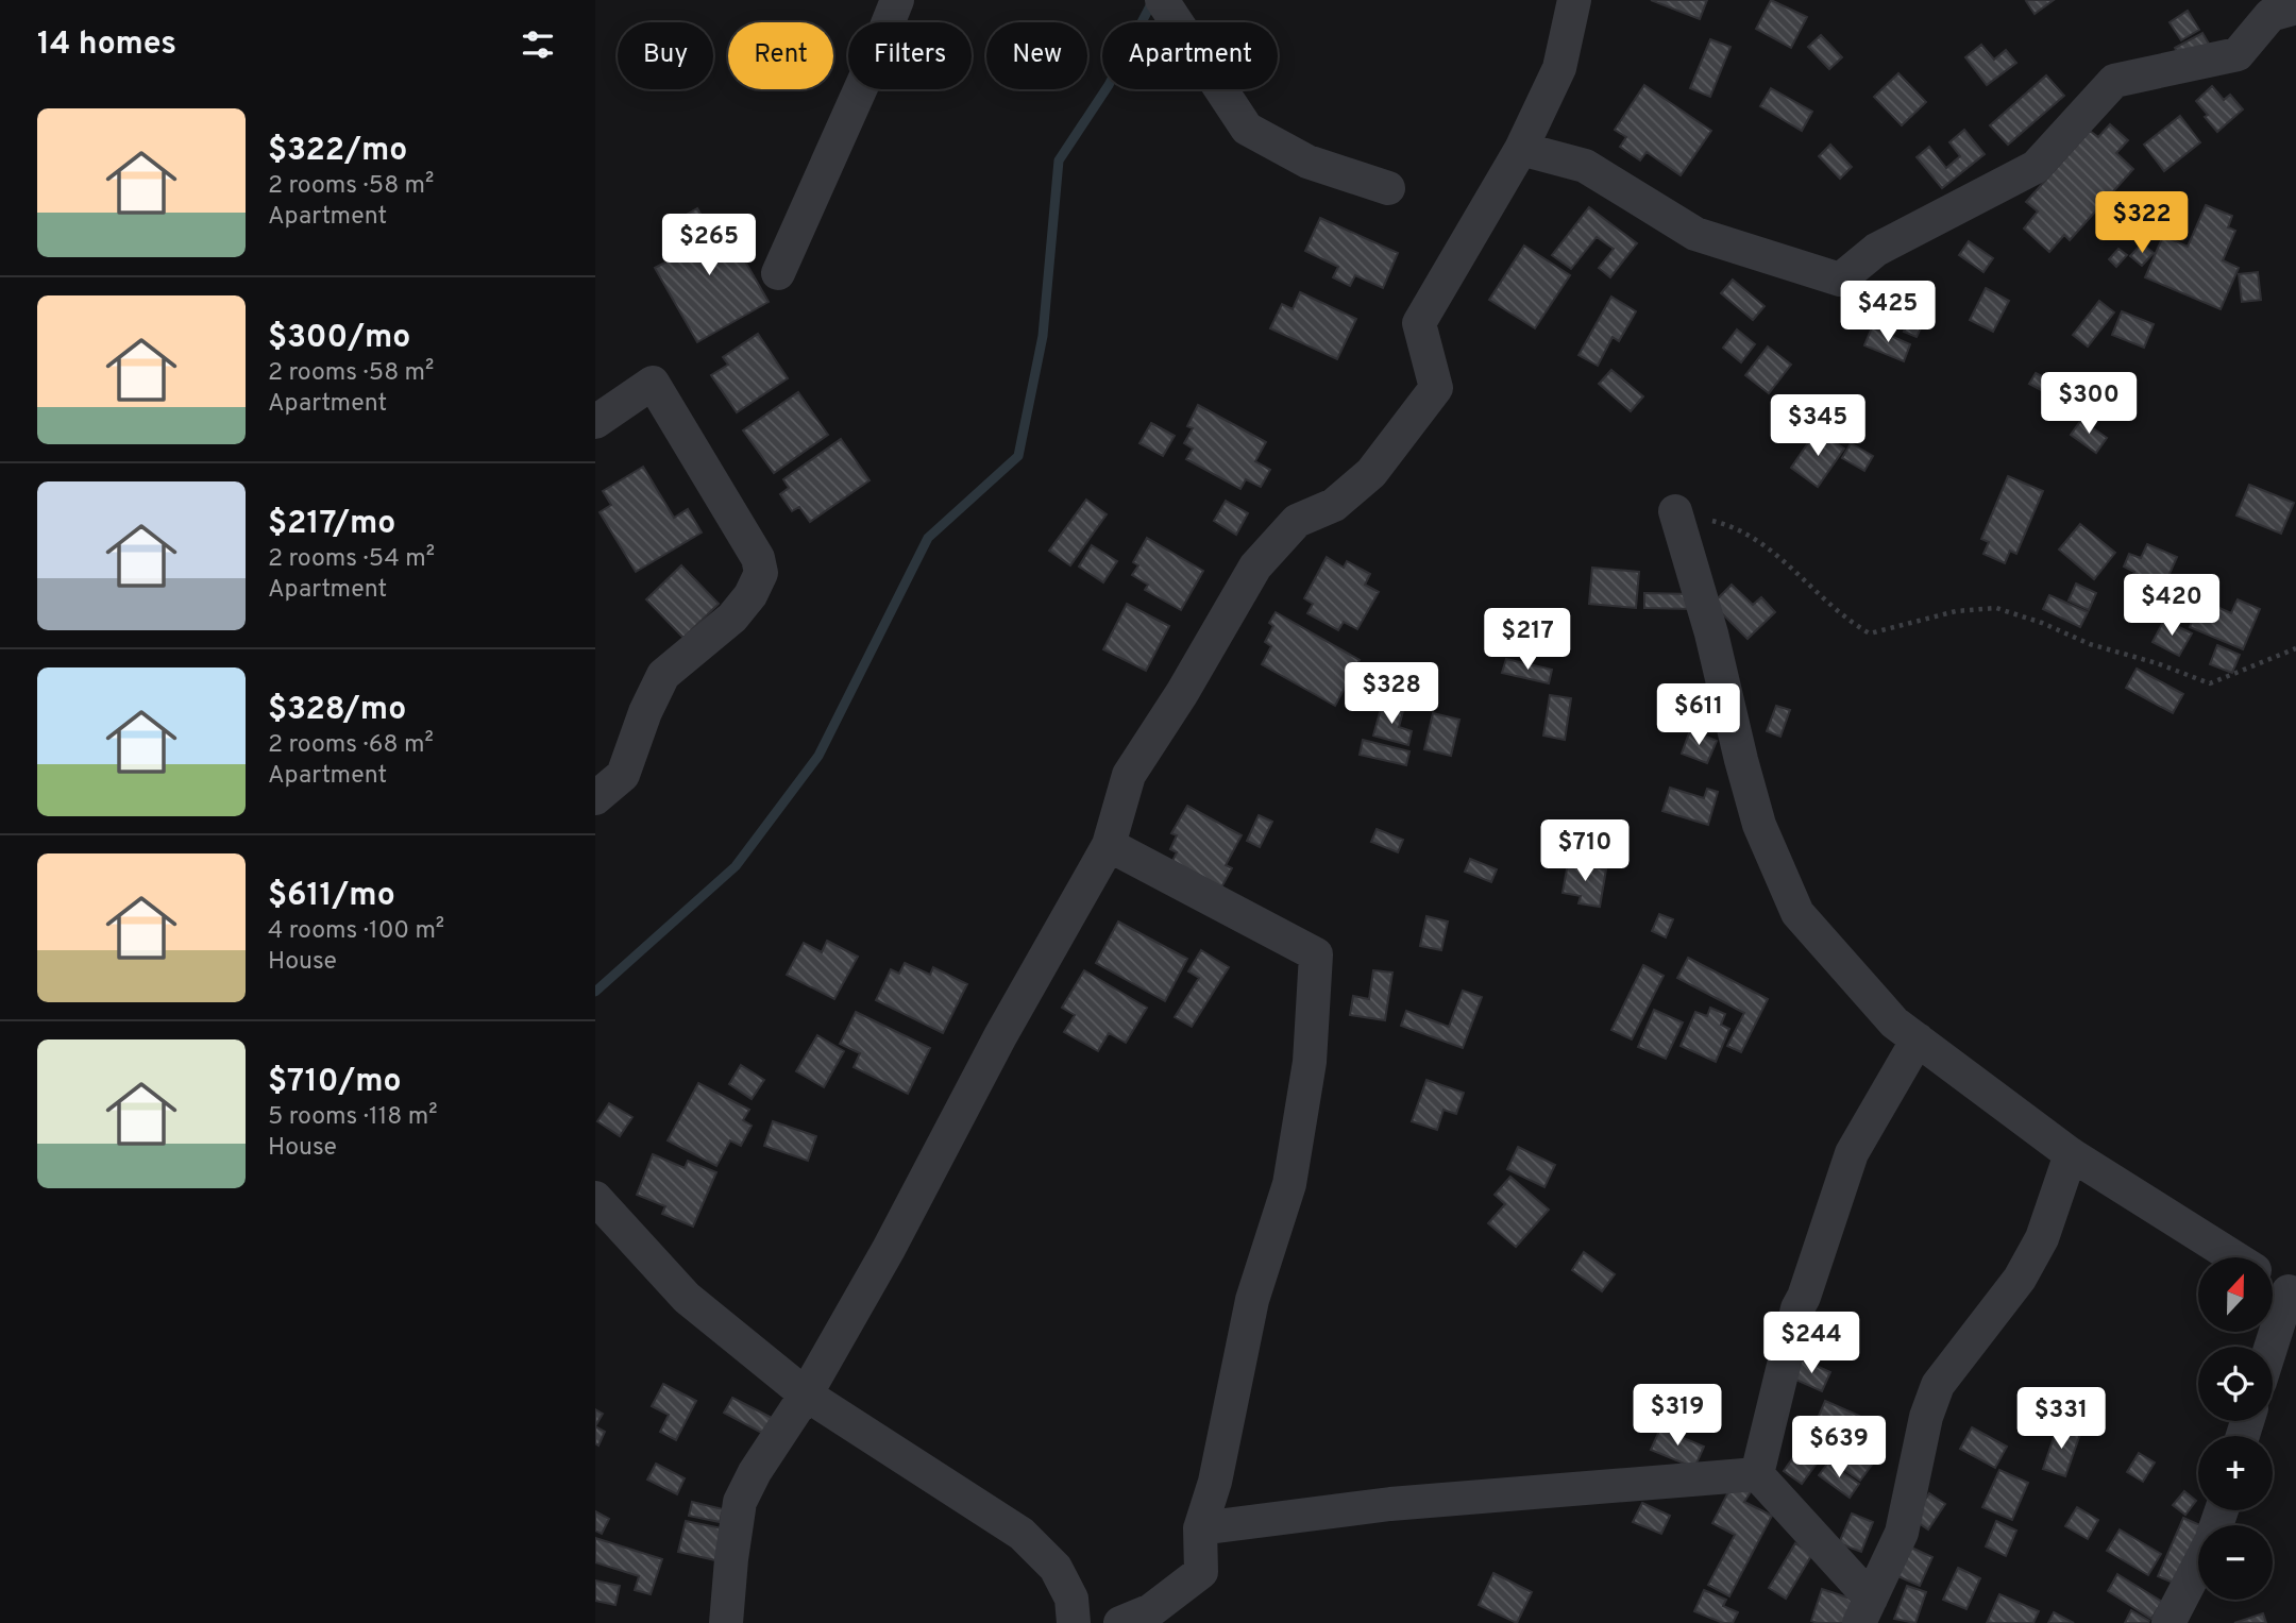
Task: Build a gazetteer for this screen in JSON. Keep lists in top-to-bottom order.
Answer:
{
  "north": "top",
  "page": {
    "heading": "14 homes",
    "chip": [
      "Buy",
      "Rent",
      "Filters",
      "New",
      "Apartment"
    ],
    "list": [
      {
        "name": "$322/mo",
        "note": "2 rooms · 58 m² · Apartment"
      },
      {
        "name": "$300/mo",
        "note": "2 rooms · 58 m² · Apartment"
      },
      {
        "name": "$217/mo",
        "note": "2 rooms · 54 m² · Apartment"
      },
      {
        "name": "$328/mo",
        "note": "2 rooms · 68 m² · Apartment"
      },
      {
        "name": "$611/mo",
        "note": "4 rooms · 100 m² · House"
      },
      {
        "name": "$710/mo",
        "note": "5 rooms · 118 m² · House"
      }
    ],
    "price": [
      "$322",
      "$265",
      "$425",
      "$300",
      "$345",
      "$420",
      "$217",
      "$328",
      "$611",
      "$710",
      "$244",
      "$319",
      "$331",
      "$639"
    ],
    "map_buttons": ["+", "−"]
  }
}
